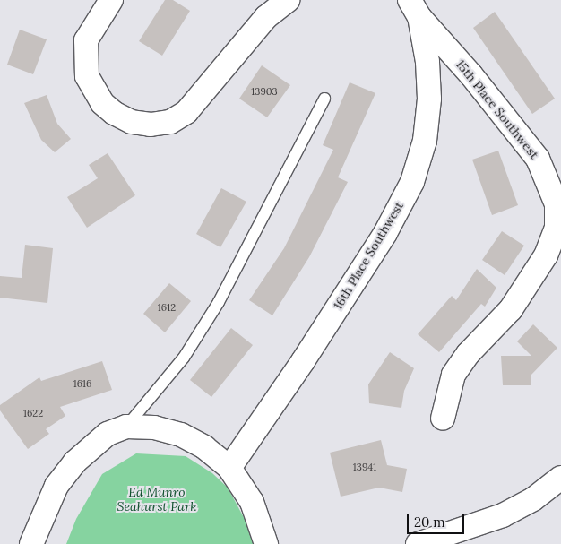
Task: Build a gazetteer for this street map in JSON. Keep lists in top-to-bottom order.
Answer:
{
  "streets": {
    "street": ["15th Place Southwest", "16th Place Southwest"]
  },
  "crossings": [
    ["15th Place Southwest", "16th Place Southwest"]
  ],
  "parks": ["Ed Munro Seahurst Park"],
  "house_numbers": [
    "13903",
    "1612",
    "1616",
    "1622",
    "13941"
  ],
  "scale_bar": "20 m"
}
